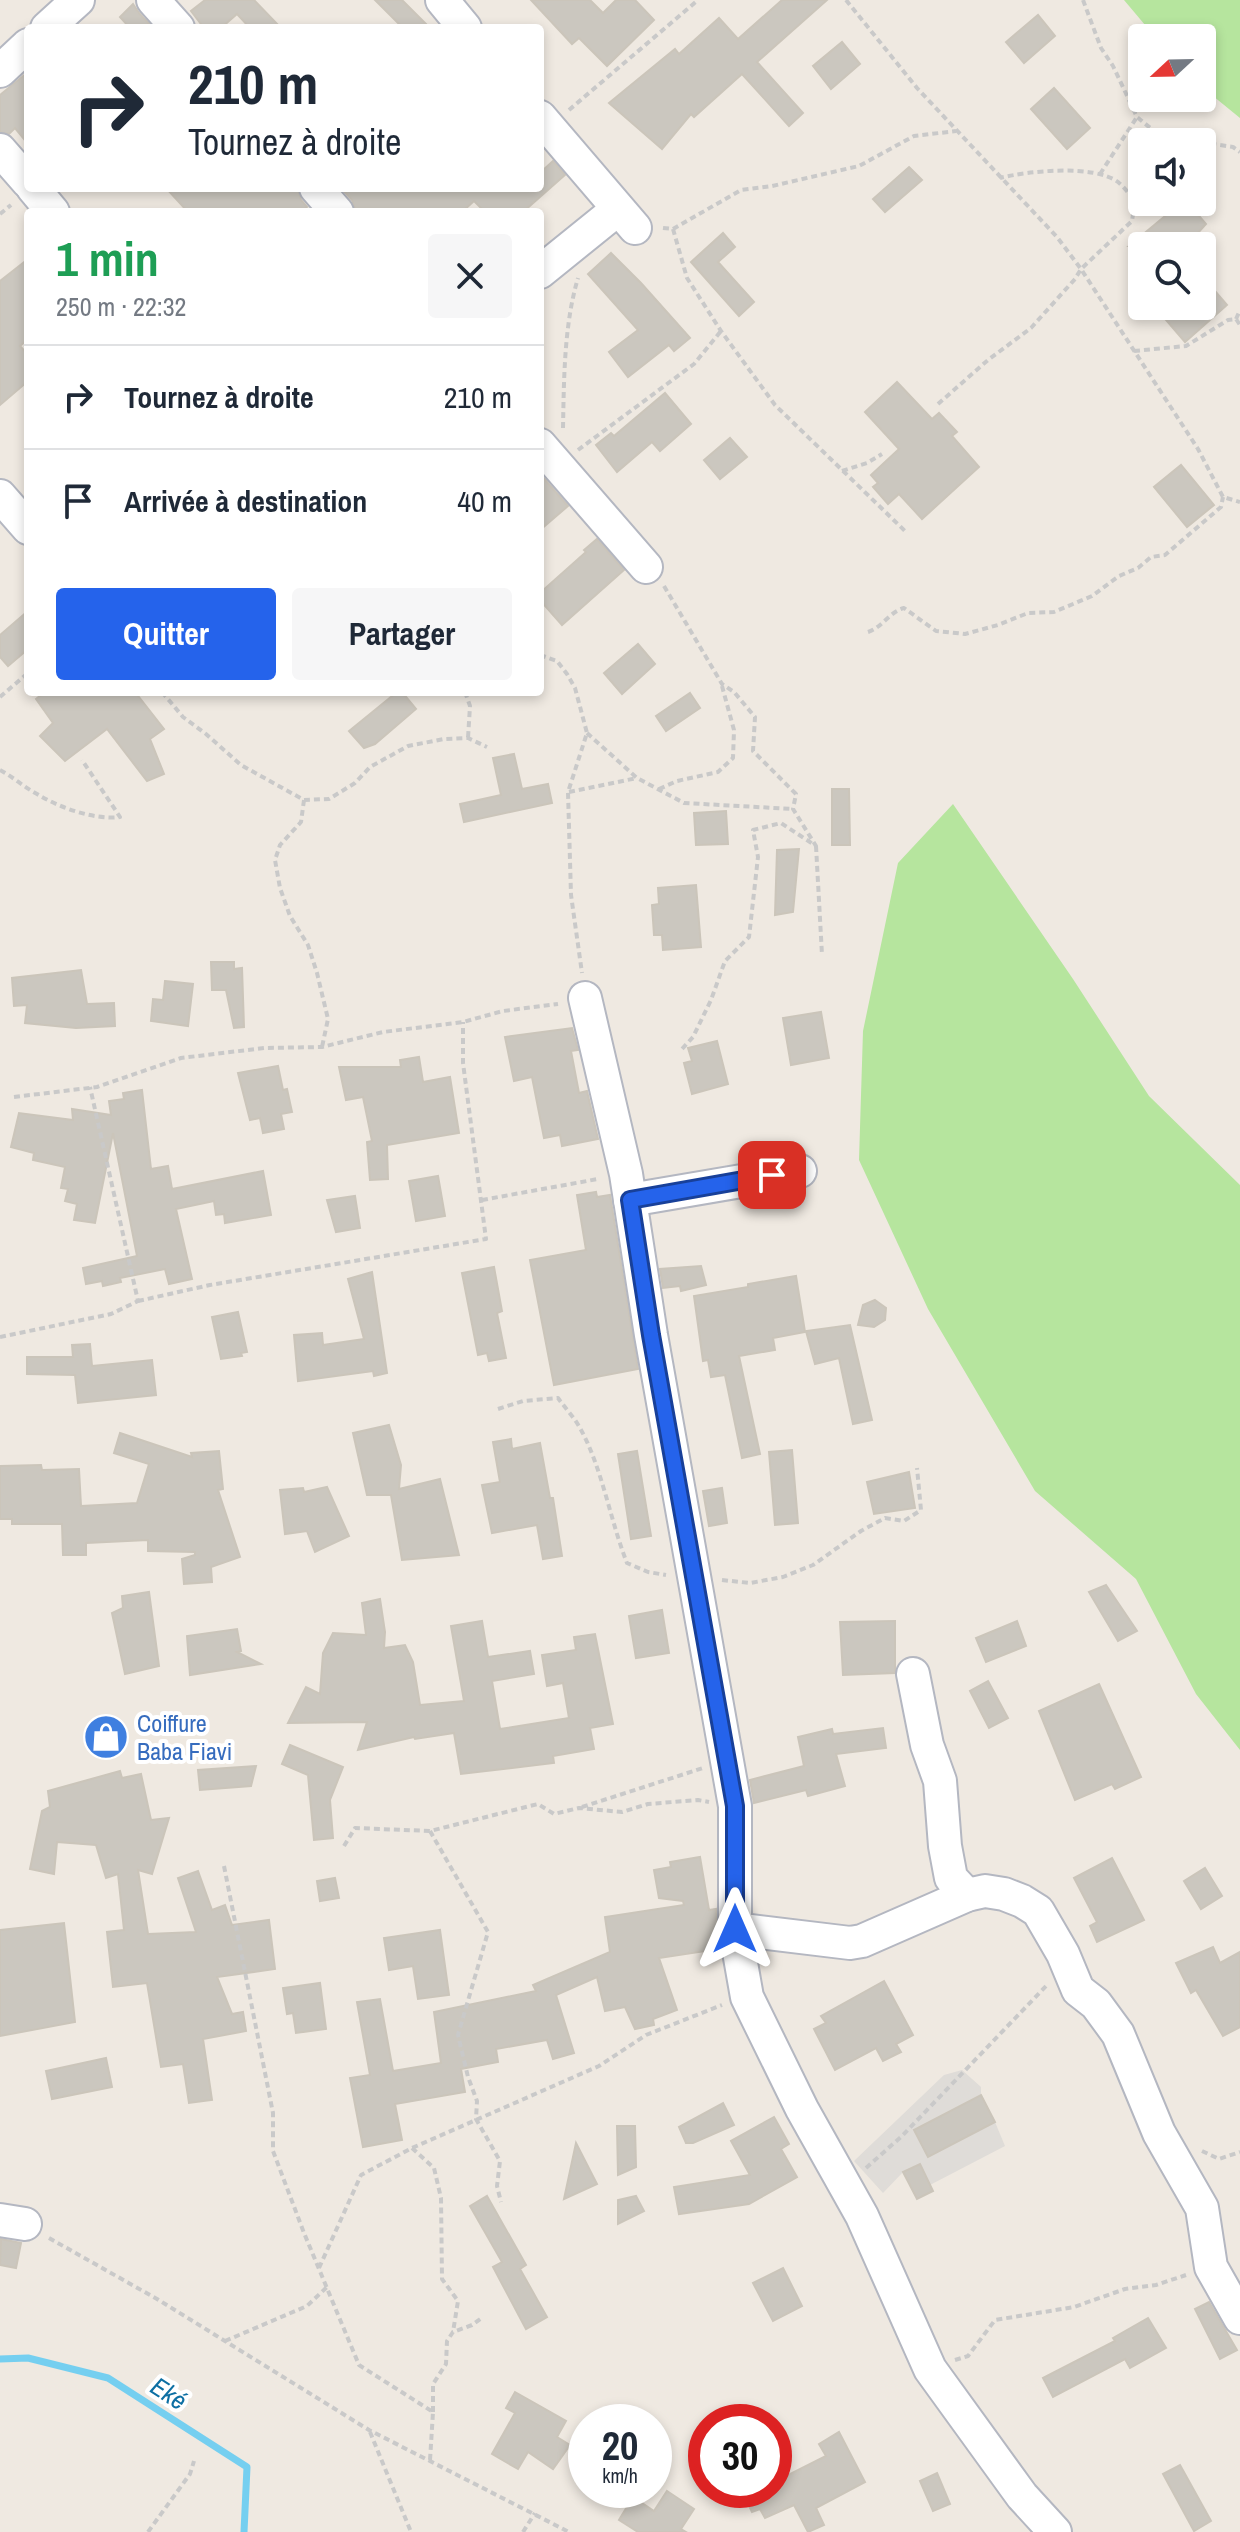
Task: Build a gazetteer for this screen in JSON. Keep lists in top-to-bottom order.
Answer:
{
  "water": ["Eké"],
  "places": {
    "shop": ["Coiffure Baba Fiavi"]
  },
  "north": "left",
  "page": {
    "turn": ["210 m", "Tournez à droite"],
    "heading": ["1 min", "250 m · 22:32"],
    "list": [
      {
        "name": "Tournez à droite",
        "value": "210 m"
      },
      {
        "name": "Arrivée à destination",
        "value": "40 m"
      }
    ],
    "buttons": ["Quitter", "Partager"],
    "speed": "20 km/h",
    "limit": "30"
  }
}
